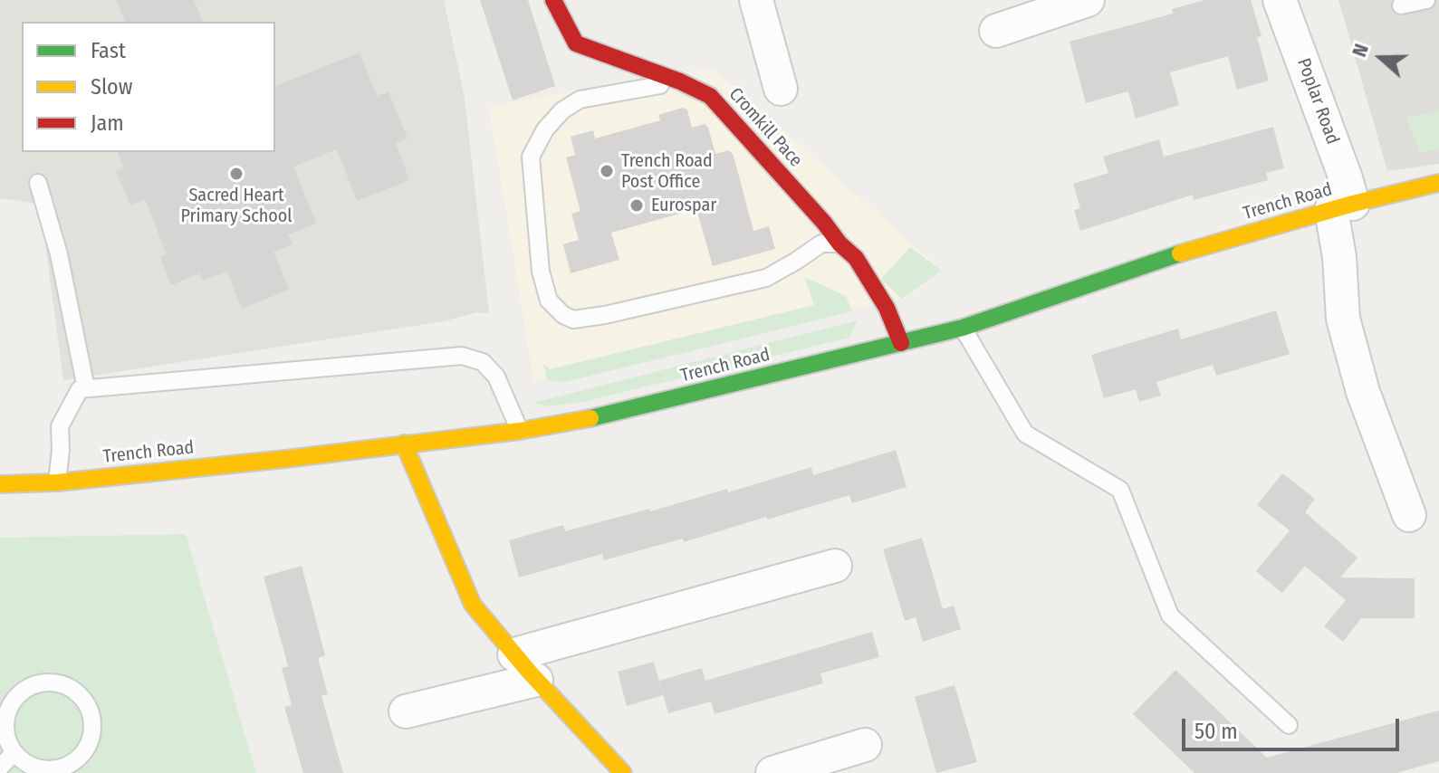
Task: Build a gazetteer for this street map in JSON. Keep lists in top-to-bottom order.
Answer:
{
  "streets": {
    "street": ["Poplar Road", "Cromkill Pace", "Trench Road"]
  },
  "crossings": [
    ["Poplar Road", "Trench Road"],
    ["Cromkill Pace", "Trench Road"]
  ],
  "places": ["Trench Road Post Office", "Sacred Heart Primary School", "Eurospar"],
  "legend": ["Fast", "Slow", "Jam"],
  "scale_bar": "50 m",
  "north": "left"
}
